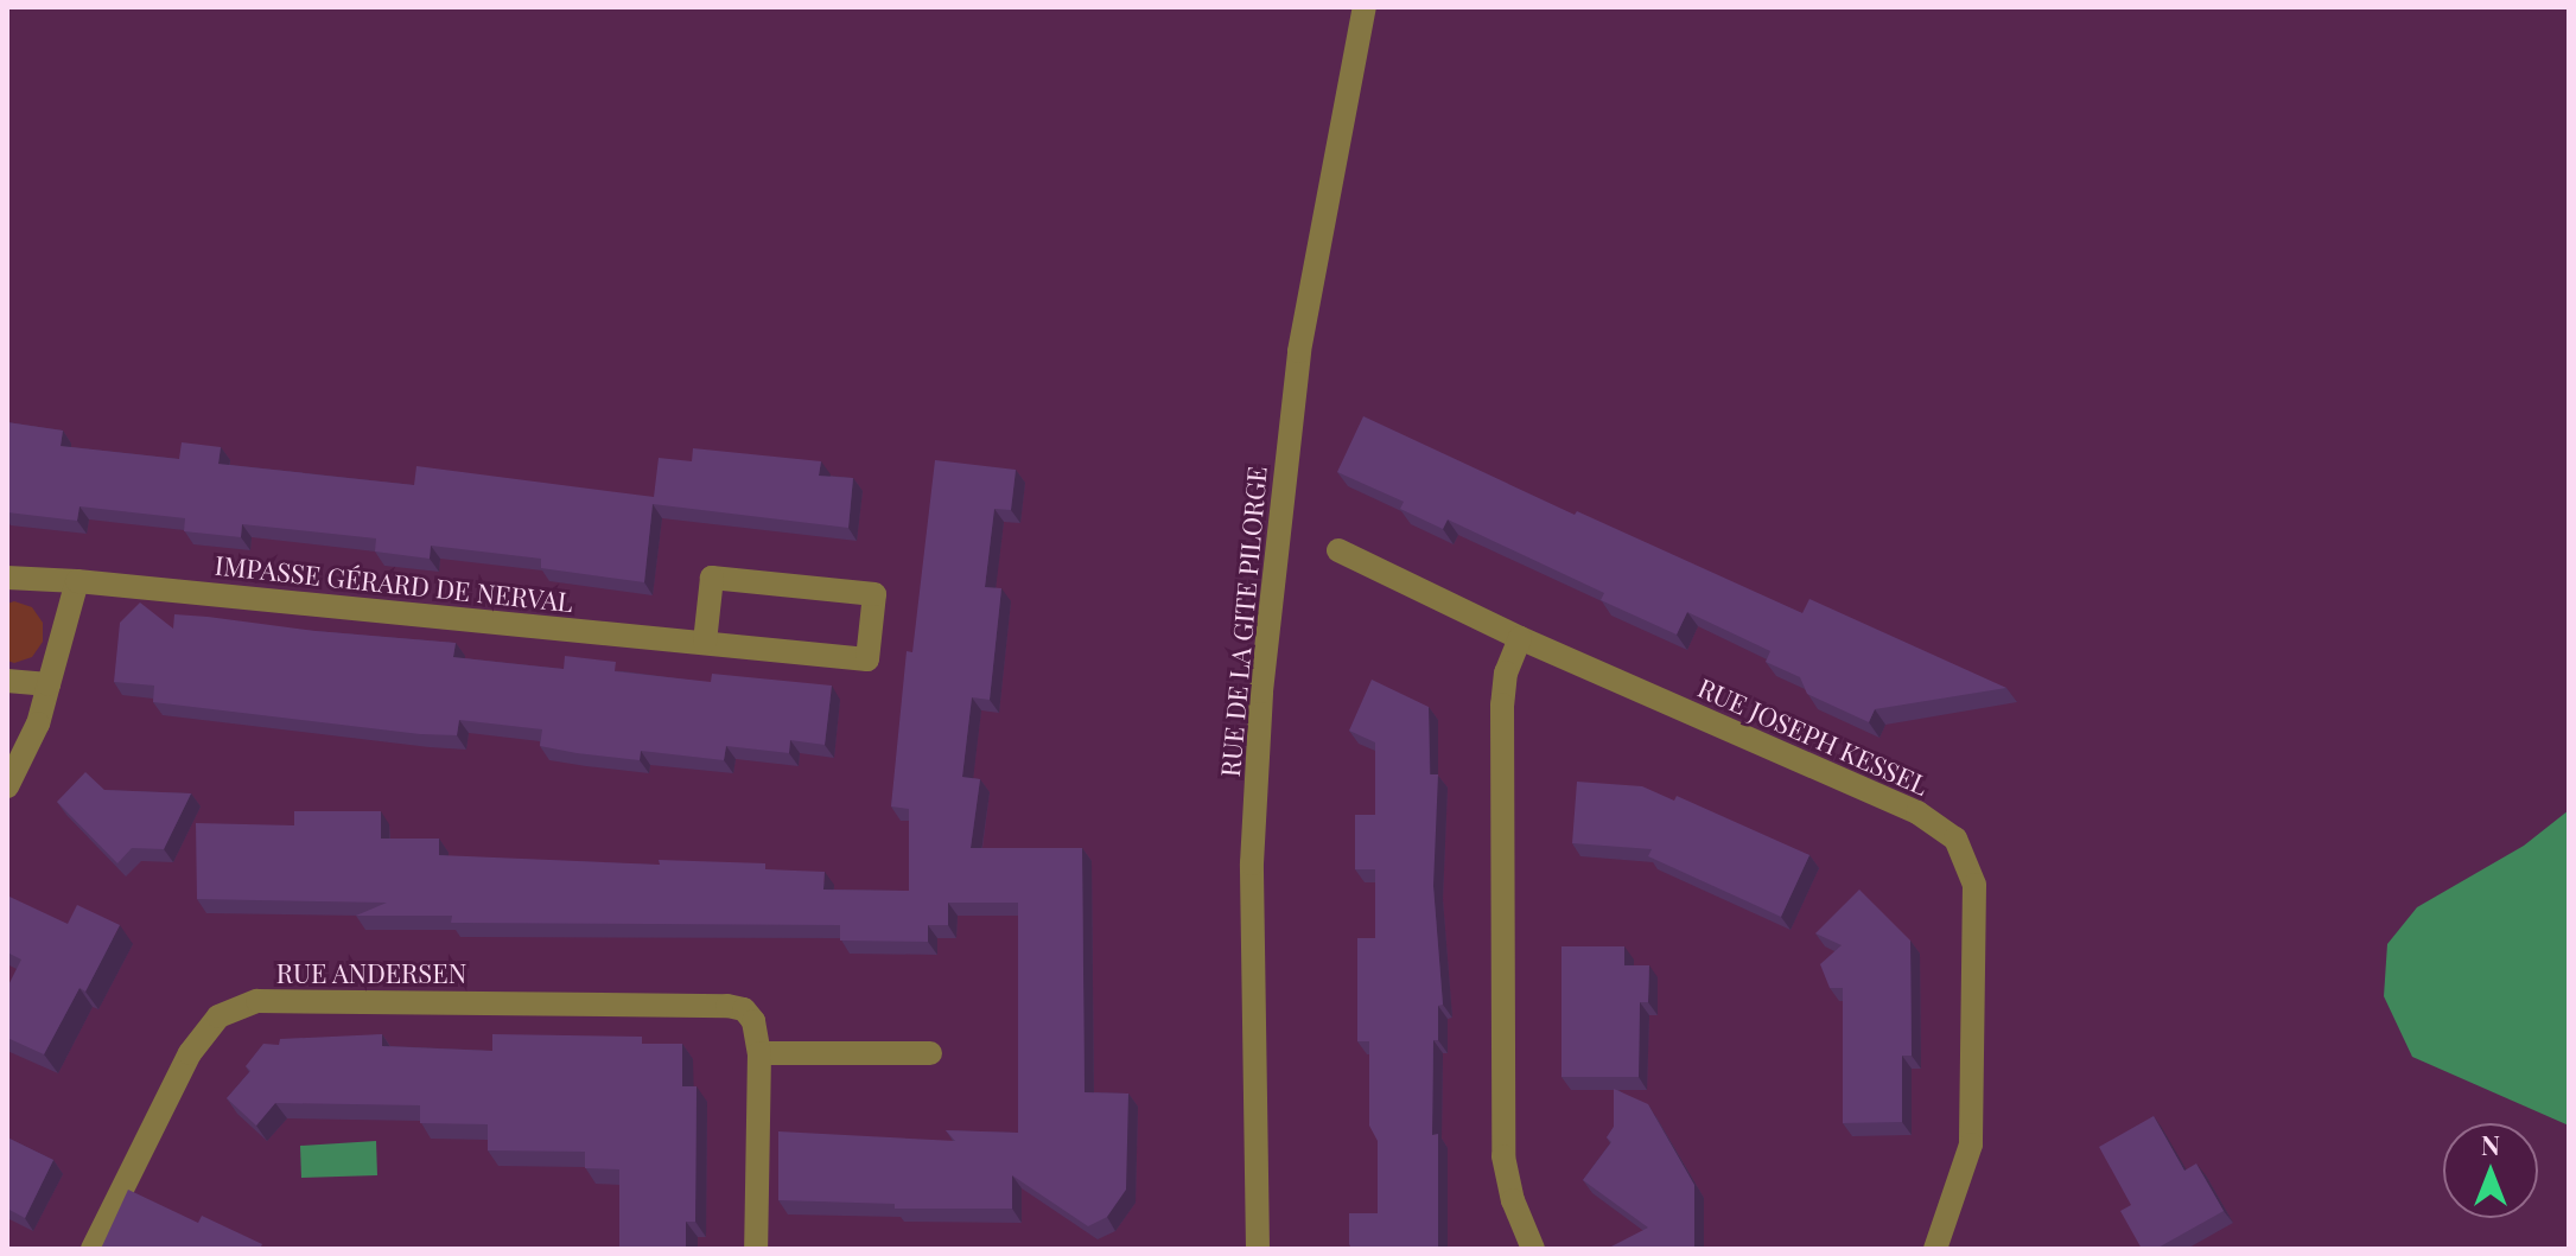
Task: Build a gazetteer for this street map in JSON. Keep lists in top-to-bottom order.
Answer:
{
  "streets": {
    "street": [
      "IMPASSE GÉRARD DE NERVAL",
      "RUE DE LA GITE PILORGE",
      "RUE JOSEPH KESSEL",
      "RUE ANDERSEN"
    ]
  },
  "north": "top"
}
